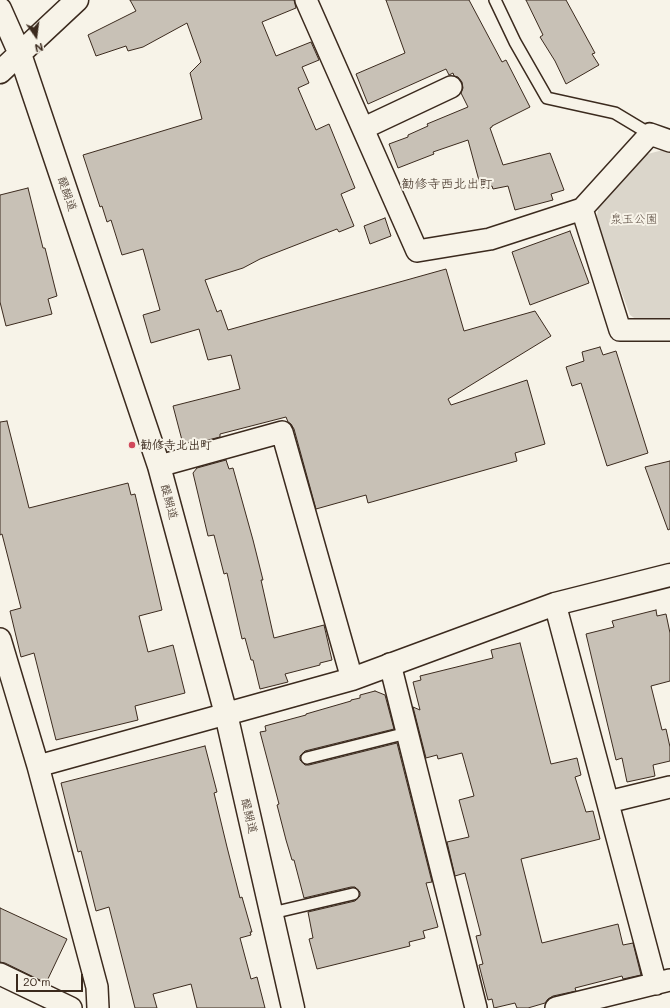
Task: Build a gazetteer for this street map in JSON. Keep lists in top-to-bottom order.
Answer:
{
  "streets": {
    "main road": ["醍醐道"]
  },
  "districts": ["勧修寺西北出町"],
  "parks": ["泉玉公園"],
  "places": ["勧修寺北出町"],
  "scale_bar": "20 m",
  "north": "bottom"
}
